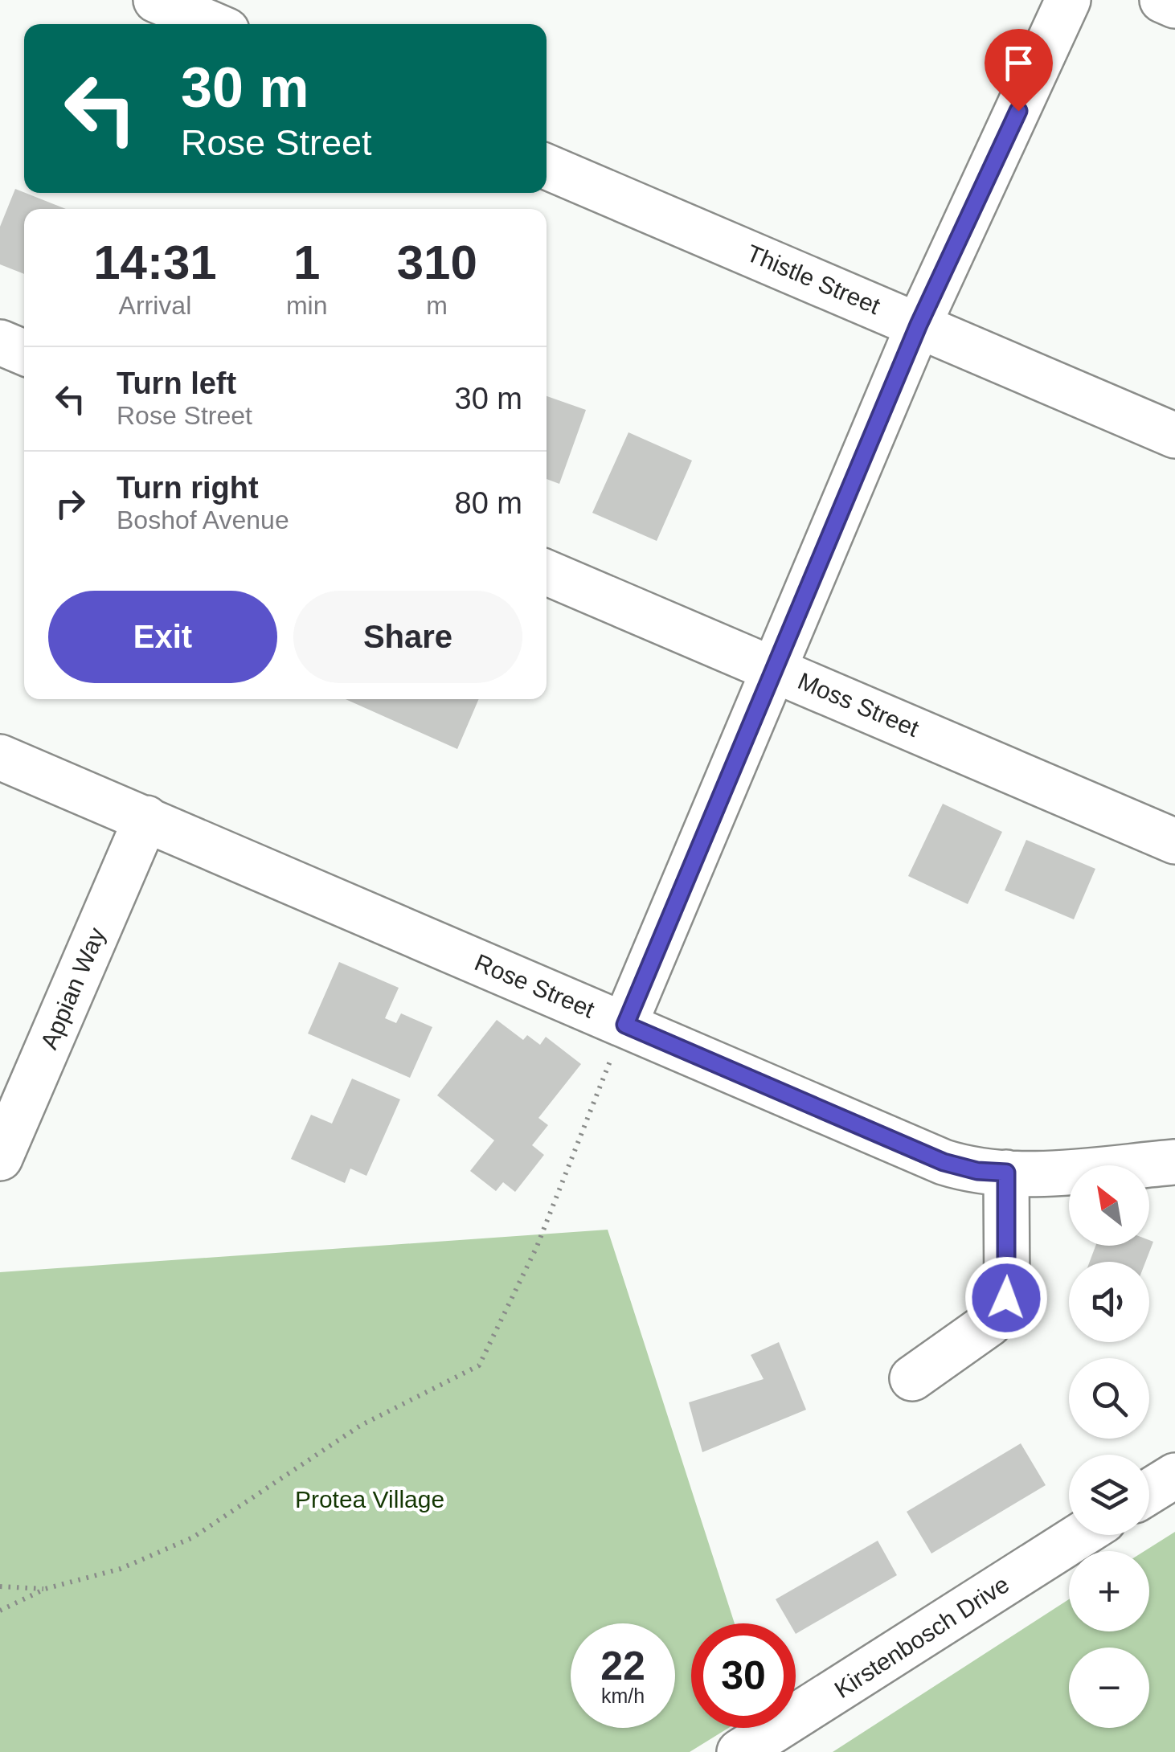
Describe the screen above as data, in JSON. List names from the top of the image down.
{
  "streets": {
    "street": [
      "Thistle Street",
      "Moss Street",
      "Rose Street",
      "Appian Way",
      "Kirstenbosch Drive"
    ]
  },
  "crossings": [
    ["Rose Street", "Appian Way"]
  ],
  "parks": ["Protea Village"],
  "north": "top left",
  "page": {
    "turn": ["30 m", "Rose Street"],
    "eta": [
      "14:31",
      "Arrival",
      "1",
      "min",
      "310",
      "m"
    ],
    "list": [
      {
        "name": "Turn left",
        "note": "Rose Street",
        "value": "30 m"
      },
      {
        "name": "Turn right",
        "note": "Boshof Avenue",
        "value": "80 m"
      }
    ],
    "buttons": ["Exit", "Share"],
    "map_buttons": ["+", "−"],
    "speed": "22 km/h",
    "limit": "30"
  }
}
